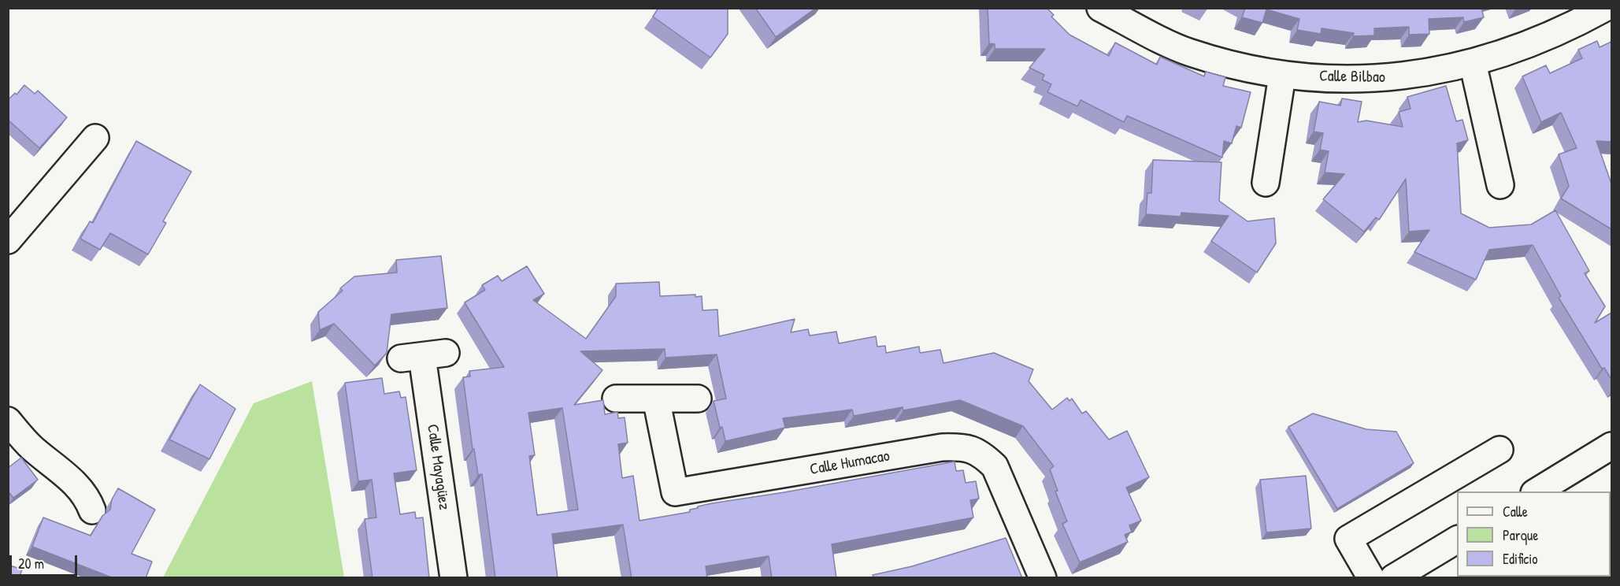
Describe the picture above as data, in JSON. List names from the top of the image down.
{
  "streets": {
    "street": ["Calle Bilbao", "Calle Humacao", "Calle Mayagüez"]
  },
  "legend": ["Calle", "Parque", "Edificio"],
  "scale_bar": "20 m"
}
